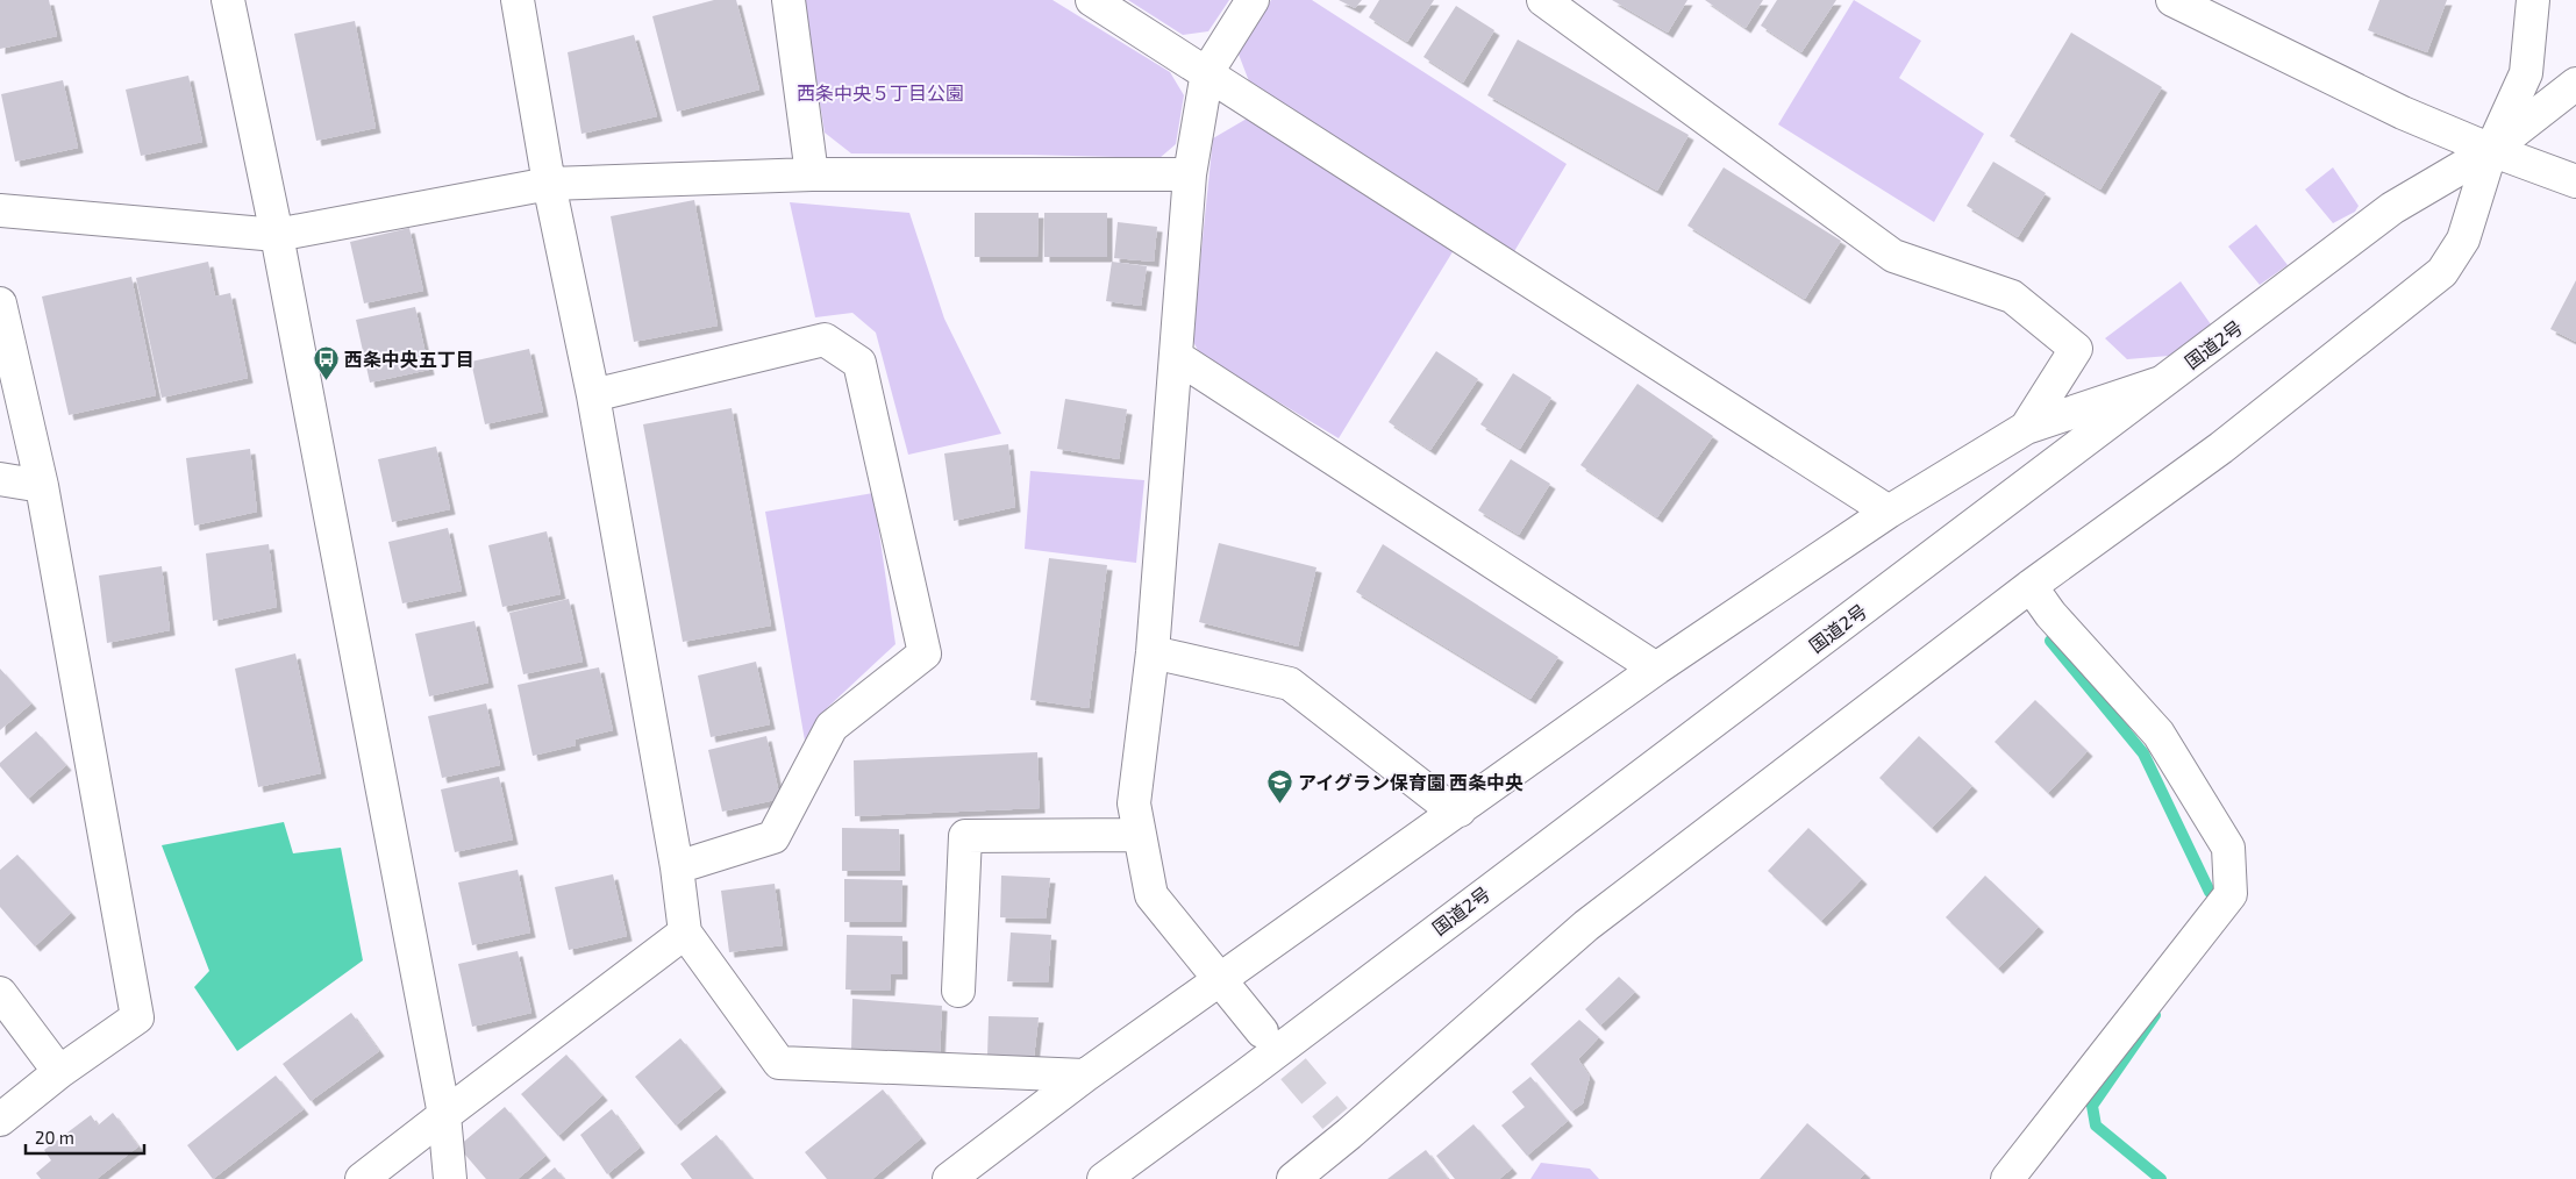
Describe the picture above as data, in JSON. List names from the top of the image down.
{
  "streets": {
    "main road": ["国道2号"]
  },
  "parks": ["西条中央５丁目公園"],
  "places": {
    "bus stop": ["西条中央五丁目"],
    "school or university": ["アイグラン保育園 西条中央"]
  },
  "scale_bar": "20 m"
}
